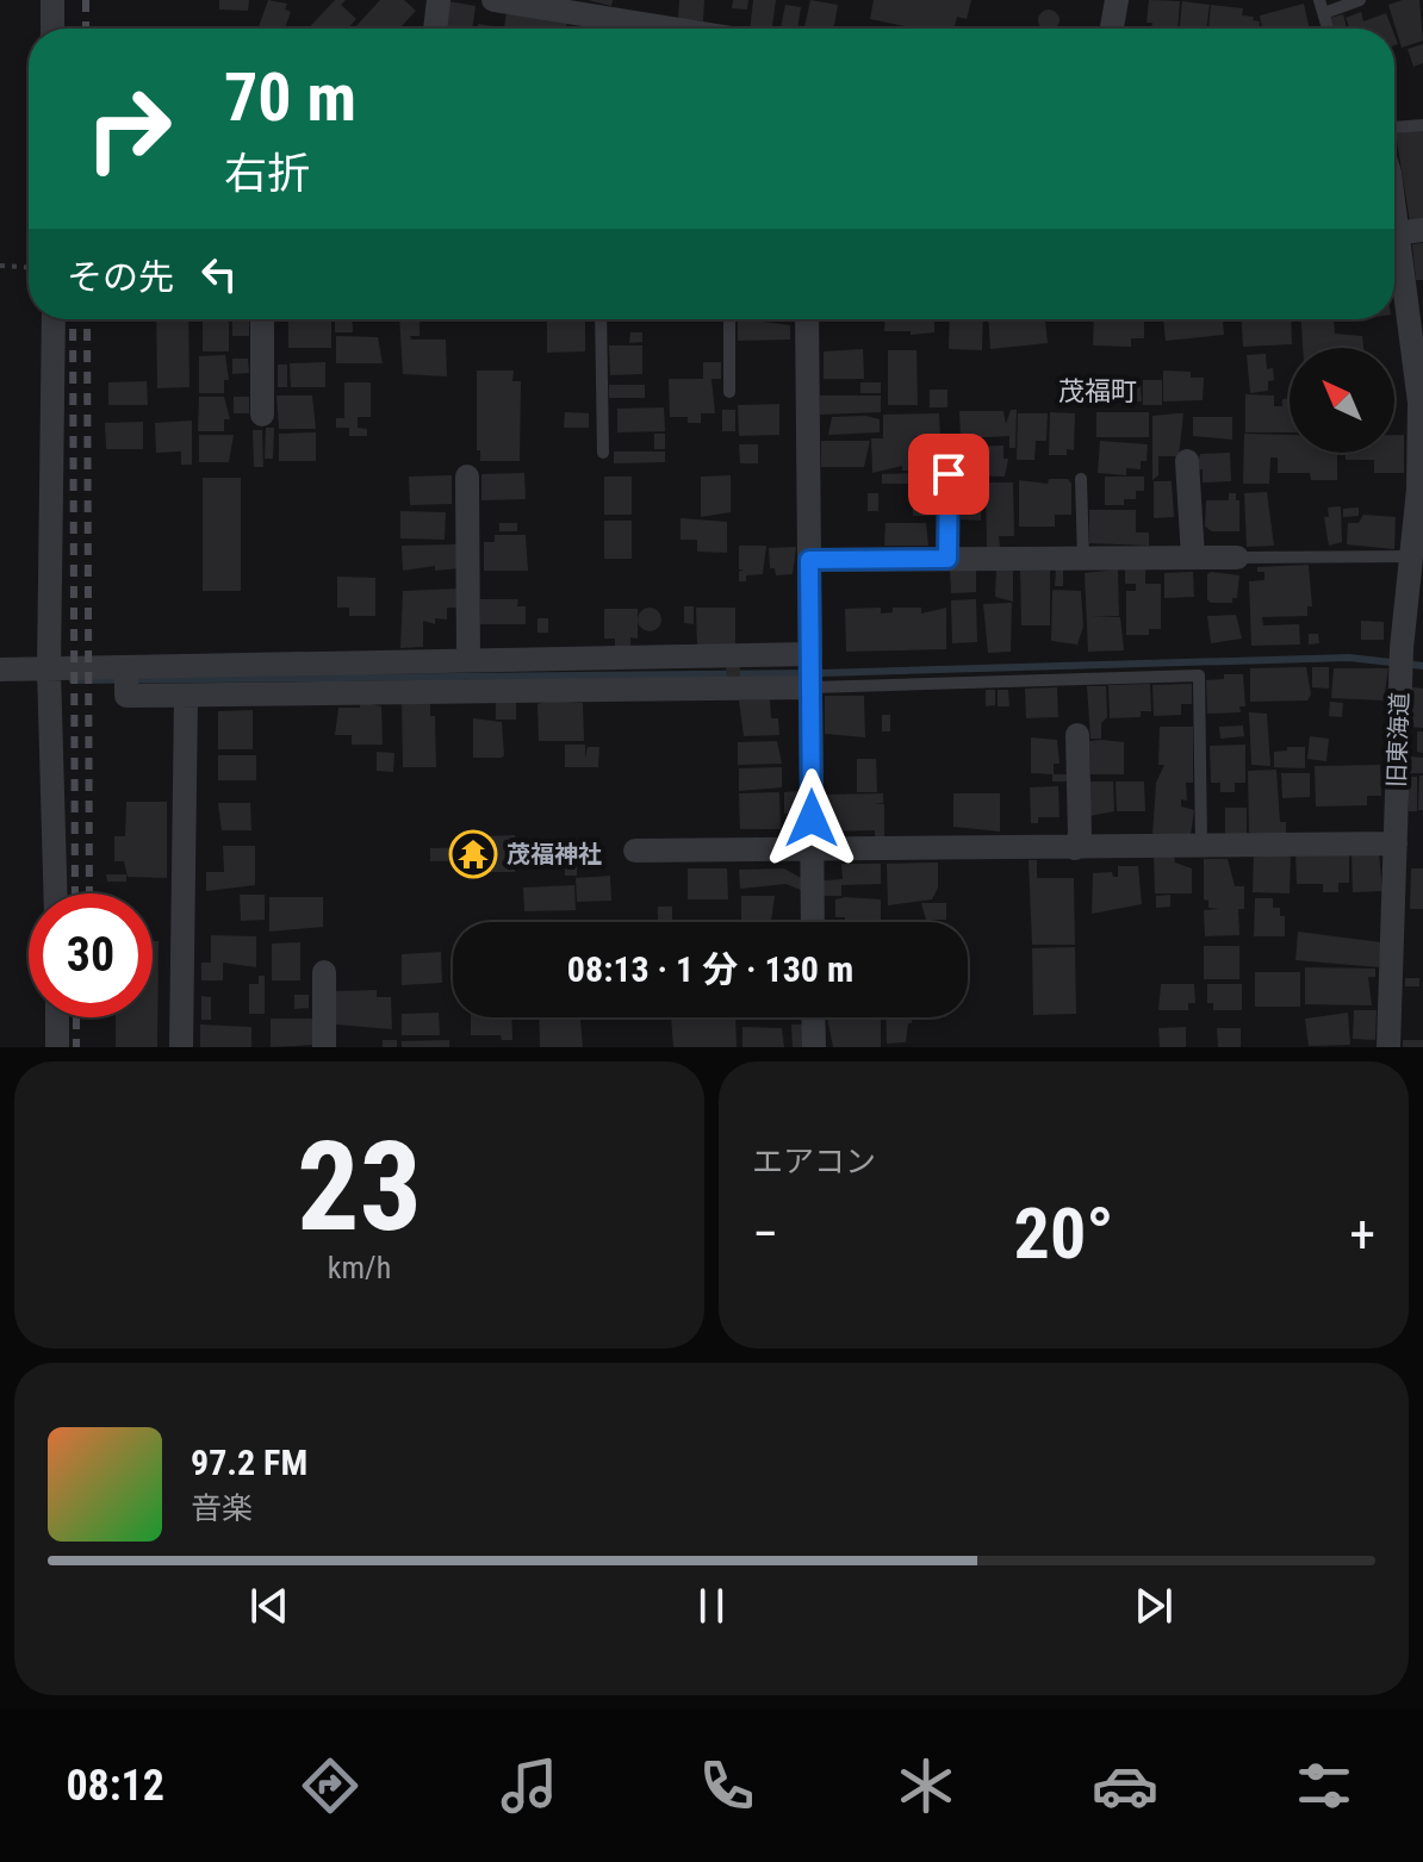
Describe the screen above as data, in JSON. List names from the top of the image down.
{
  "streets": {
    "street": ["旧東海道"]
  },
  "districts": ["茂福町"],
  "places": {
    "temple": ["茂福神社"]
  },
  "north": "top left",
  "page": {
    "turn": ["70 m", "右折"],
    "then": "その先",
    "limit": "30",
    "trip": "08:13 · 1 分 · 130 m",
    "tile": [
      ["23", "km/h"],
      "エアコン"
    ],
    "heat": ["−", "20°", "+"],
    "song": ["97.2 FM", "音楽"],
    "tabs": "08:12"
  }
}
